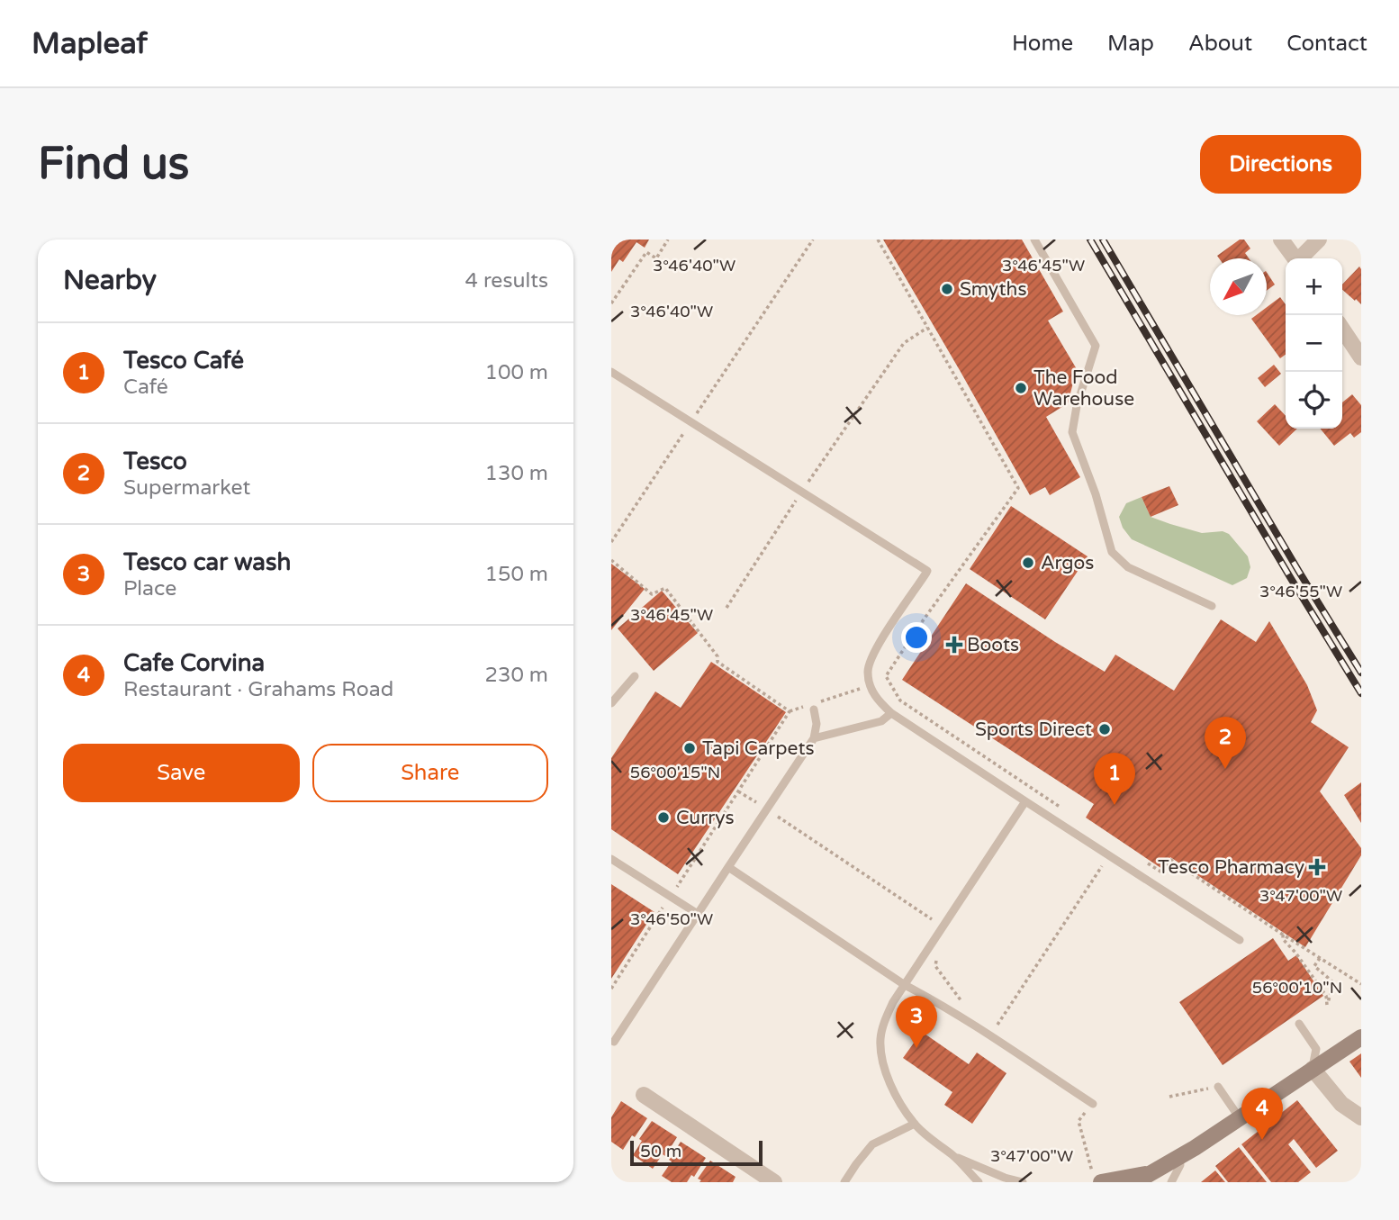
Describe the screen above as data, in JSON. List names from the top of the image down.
{
  "places": {
    "other": [
      "Smyths",
      "The Food Warehouse",
      "Argos",
      "Sports Direct",
      "Tapi Carpets",
      "Currys"
    ],
    "health": ["Boots", "Tesco Pharmacy"]
  },
  "scale_bar": "50 m",
  "north": "bottom left",
  "page": {
    "header": "Mapleaf",
    "nav": [
      "Home",
      "Map",
      "About",
      "Contact"
    ],
    "buttons": [
      "Directions",
      ["Save", "Share"]
    ],
    "title": "Find us",
    "heading": ["Nearby", "4 results"],
    "map_buttons": ["+", "−"],
    "list": [
      {
        "mark": "1",
        "name": "Tesco Café",
        "note": "Café",
        "value": "100 m"
      },
      {
        "mark": "2",
        "name": "Tesco",
        "note": "Supermarket",
        "value": "130 m"
      },
      {
        "mark": "3",
        "name": "Tesco car wash",
        "note": "Place",
        "value": "150 m"
      },
      {
        "mark": "4",
        "name": "Cafe Corvina",
        "note": "Restaurant · Grahams Road",
        "value": "230 m"
      }
    ],
    "pins": [
      "2",
      "1",
      "3",
      "4"
    ],
    "scale": "50 m"
  },
  "coordinates": [
    "3°46'40\"W",
    "3°46'45\"W",
    "3°46'55\"W",
    "56°00'15\"N",
    "3°47'00\"W",
    "3°46'50\"W",
    "56°00'10\"N"
  ]
}
